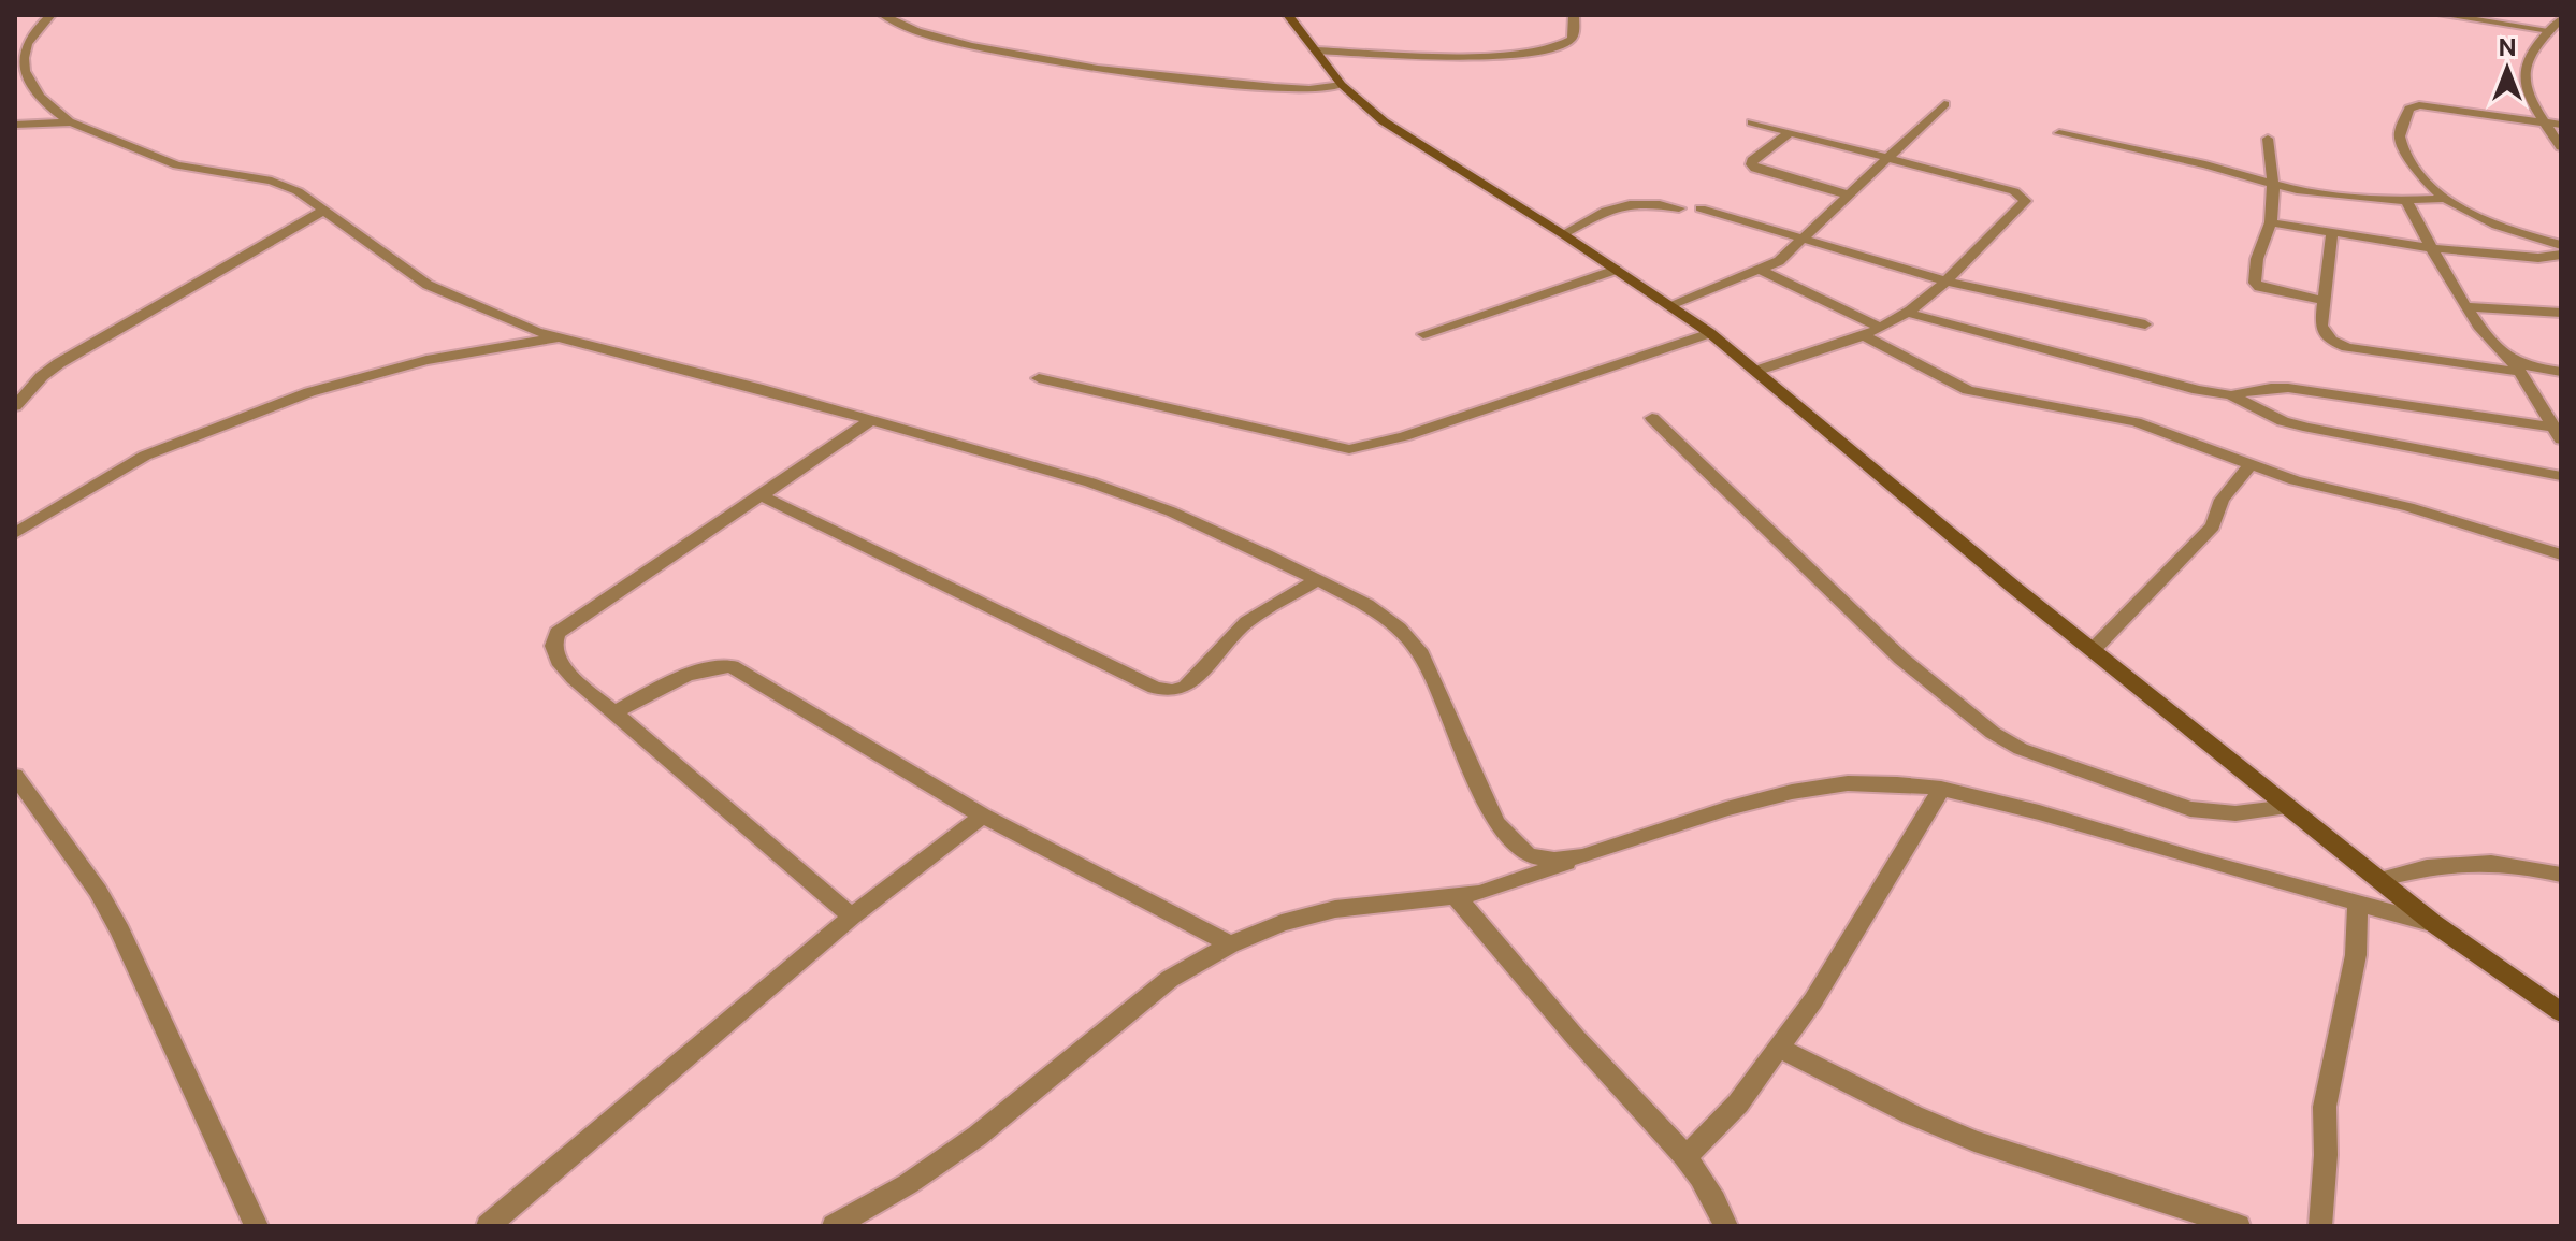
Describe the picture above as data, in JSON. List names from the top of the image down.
{
  "north": "top"
}
